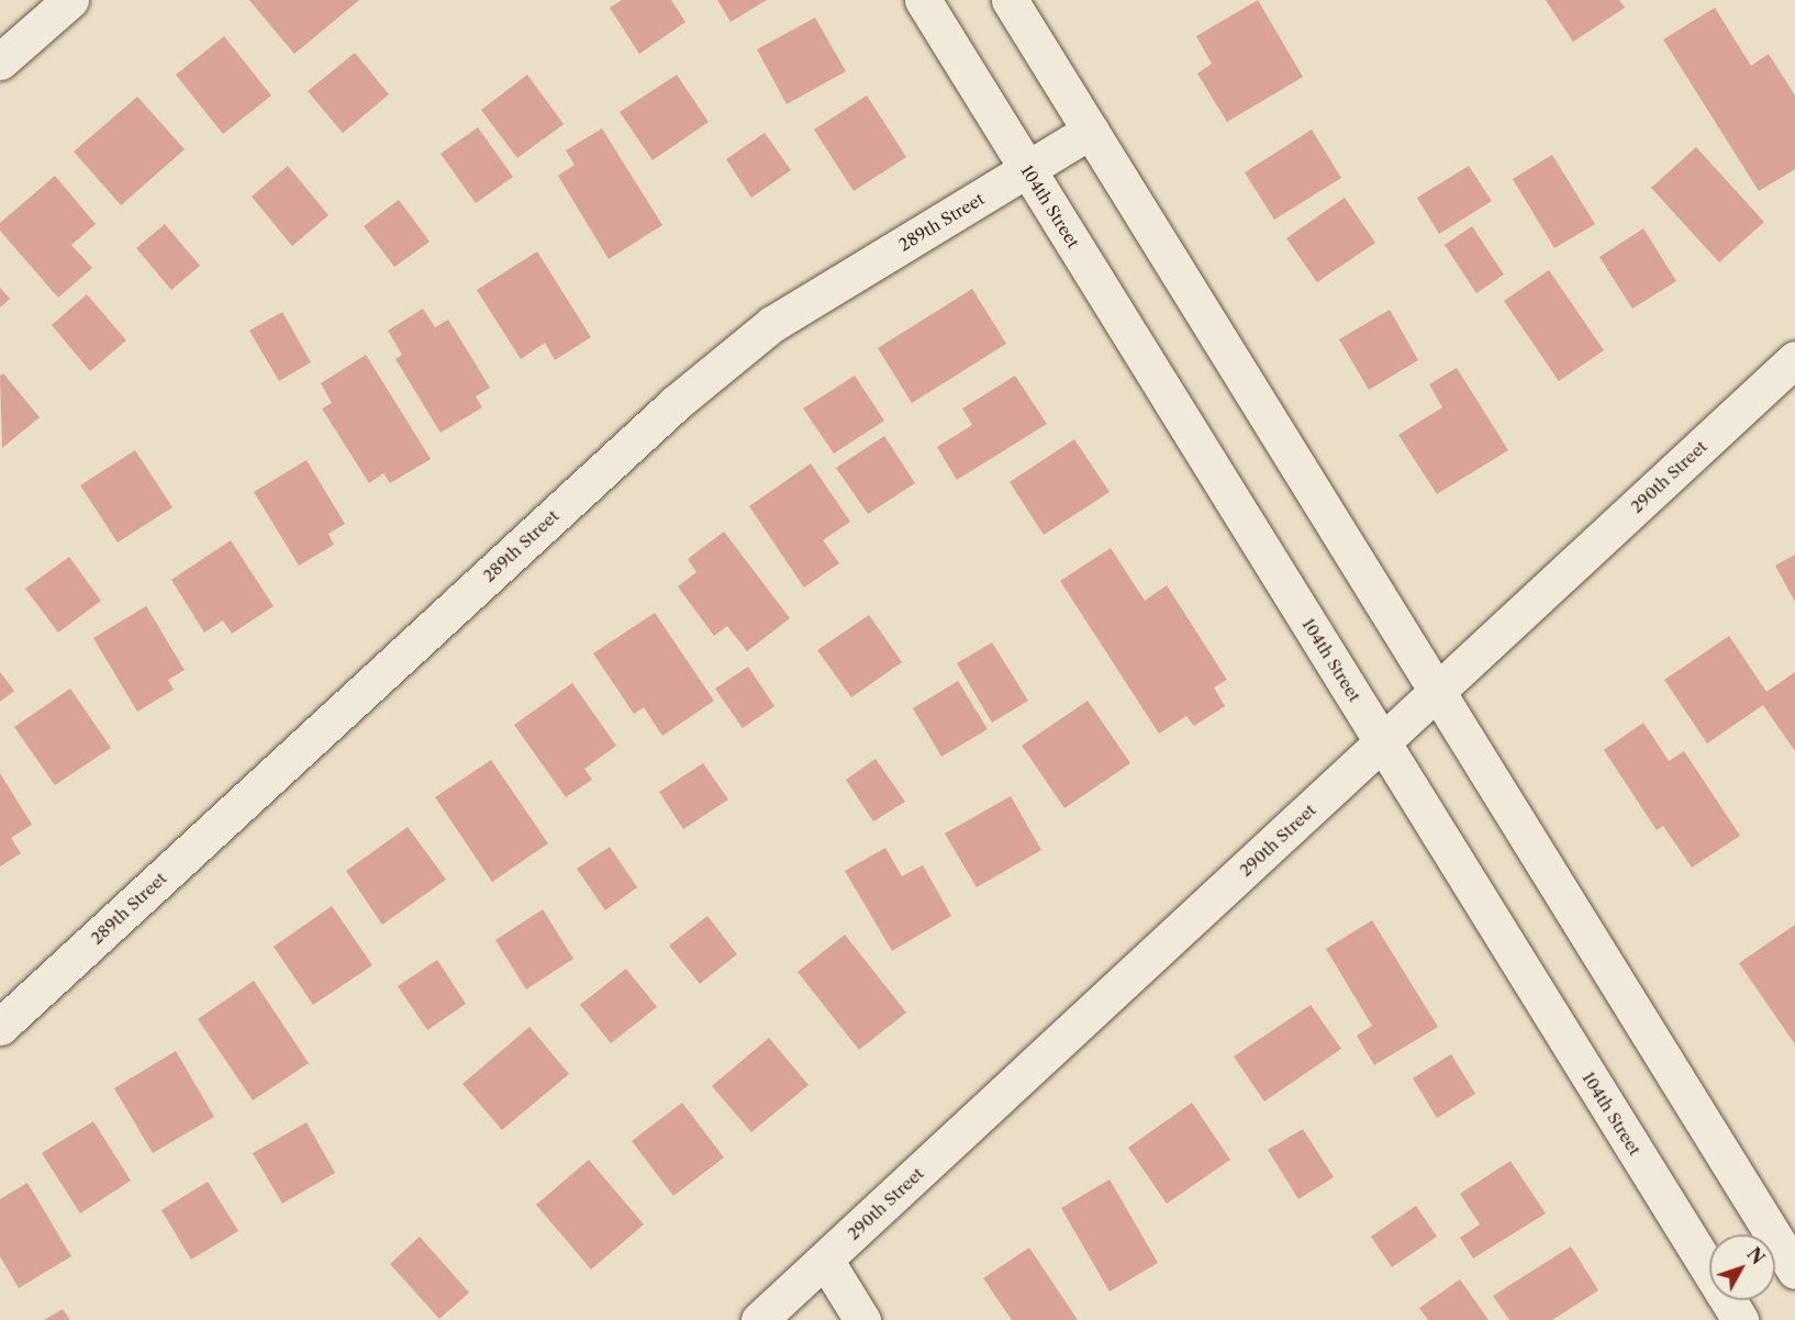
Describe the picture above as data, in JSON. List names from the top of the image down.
{
  "streets": {
    "street": ["104th Street", "289th Street", "290th Street"]
  },
  "crossings": [
    ["104th Street", "289th Street"],
    ["104th Street", "290th Street"]
  ],
  "north": "top right"
}
